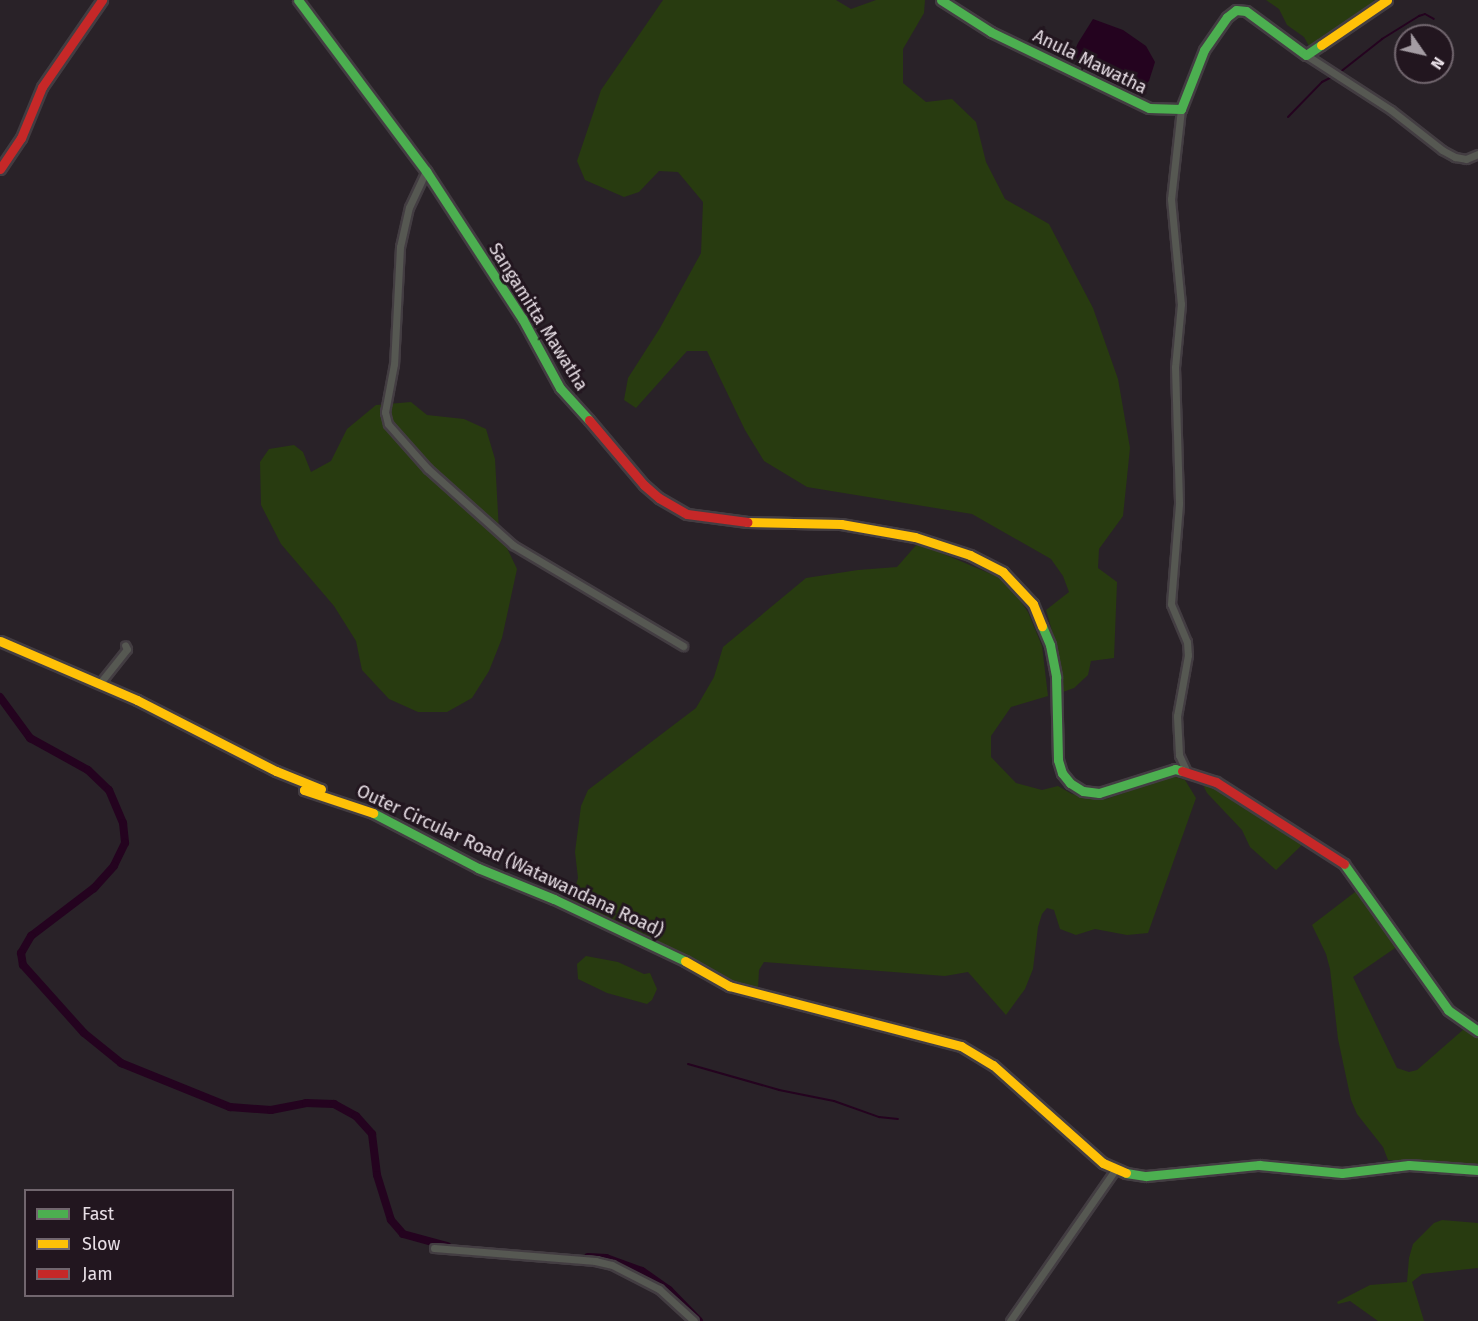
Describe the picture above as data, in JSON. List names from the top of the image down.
{
  "streets": {
    "main road": ["Anula Mawatha", "Sangamitta Mawatha", "Outer Circular Road (Watawandana Road)"]
  },
  "legend": ["Fast", "Slow", "Jam"],
  "north": "bottom right"
}
